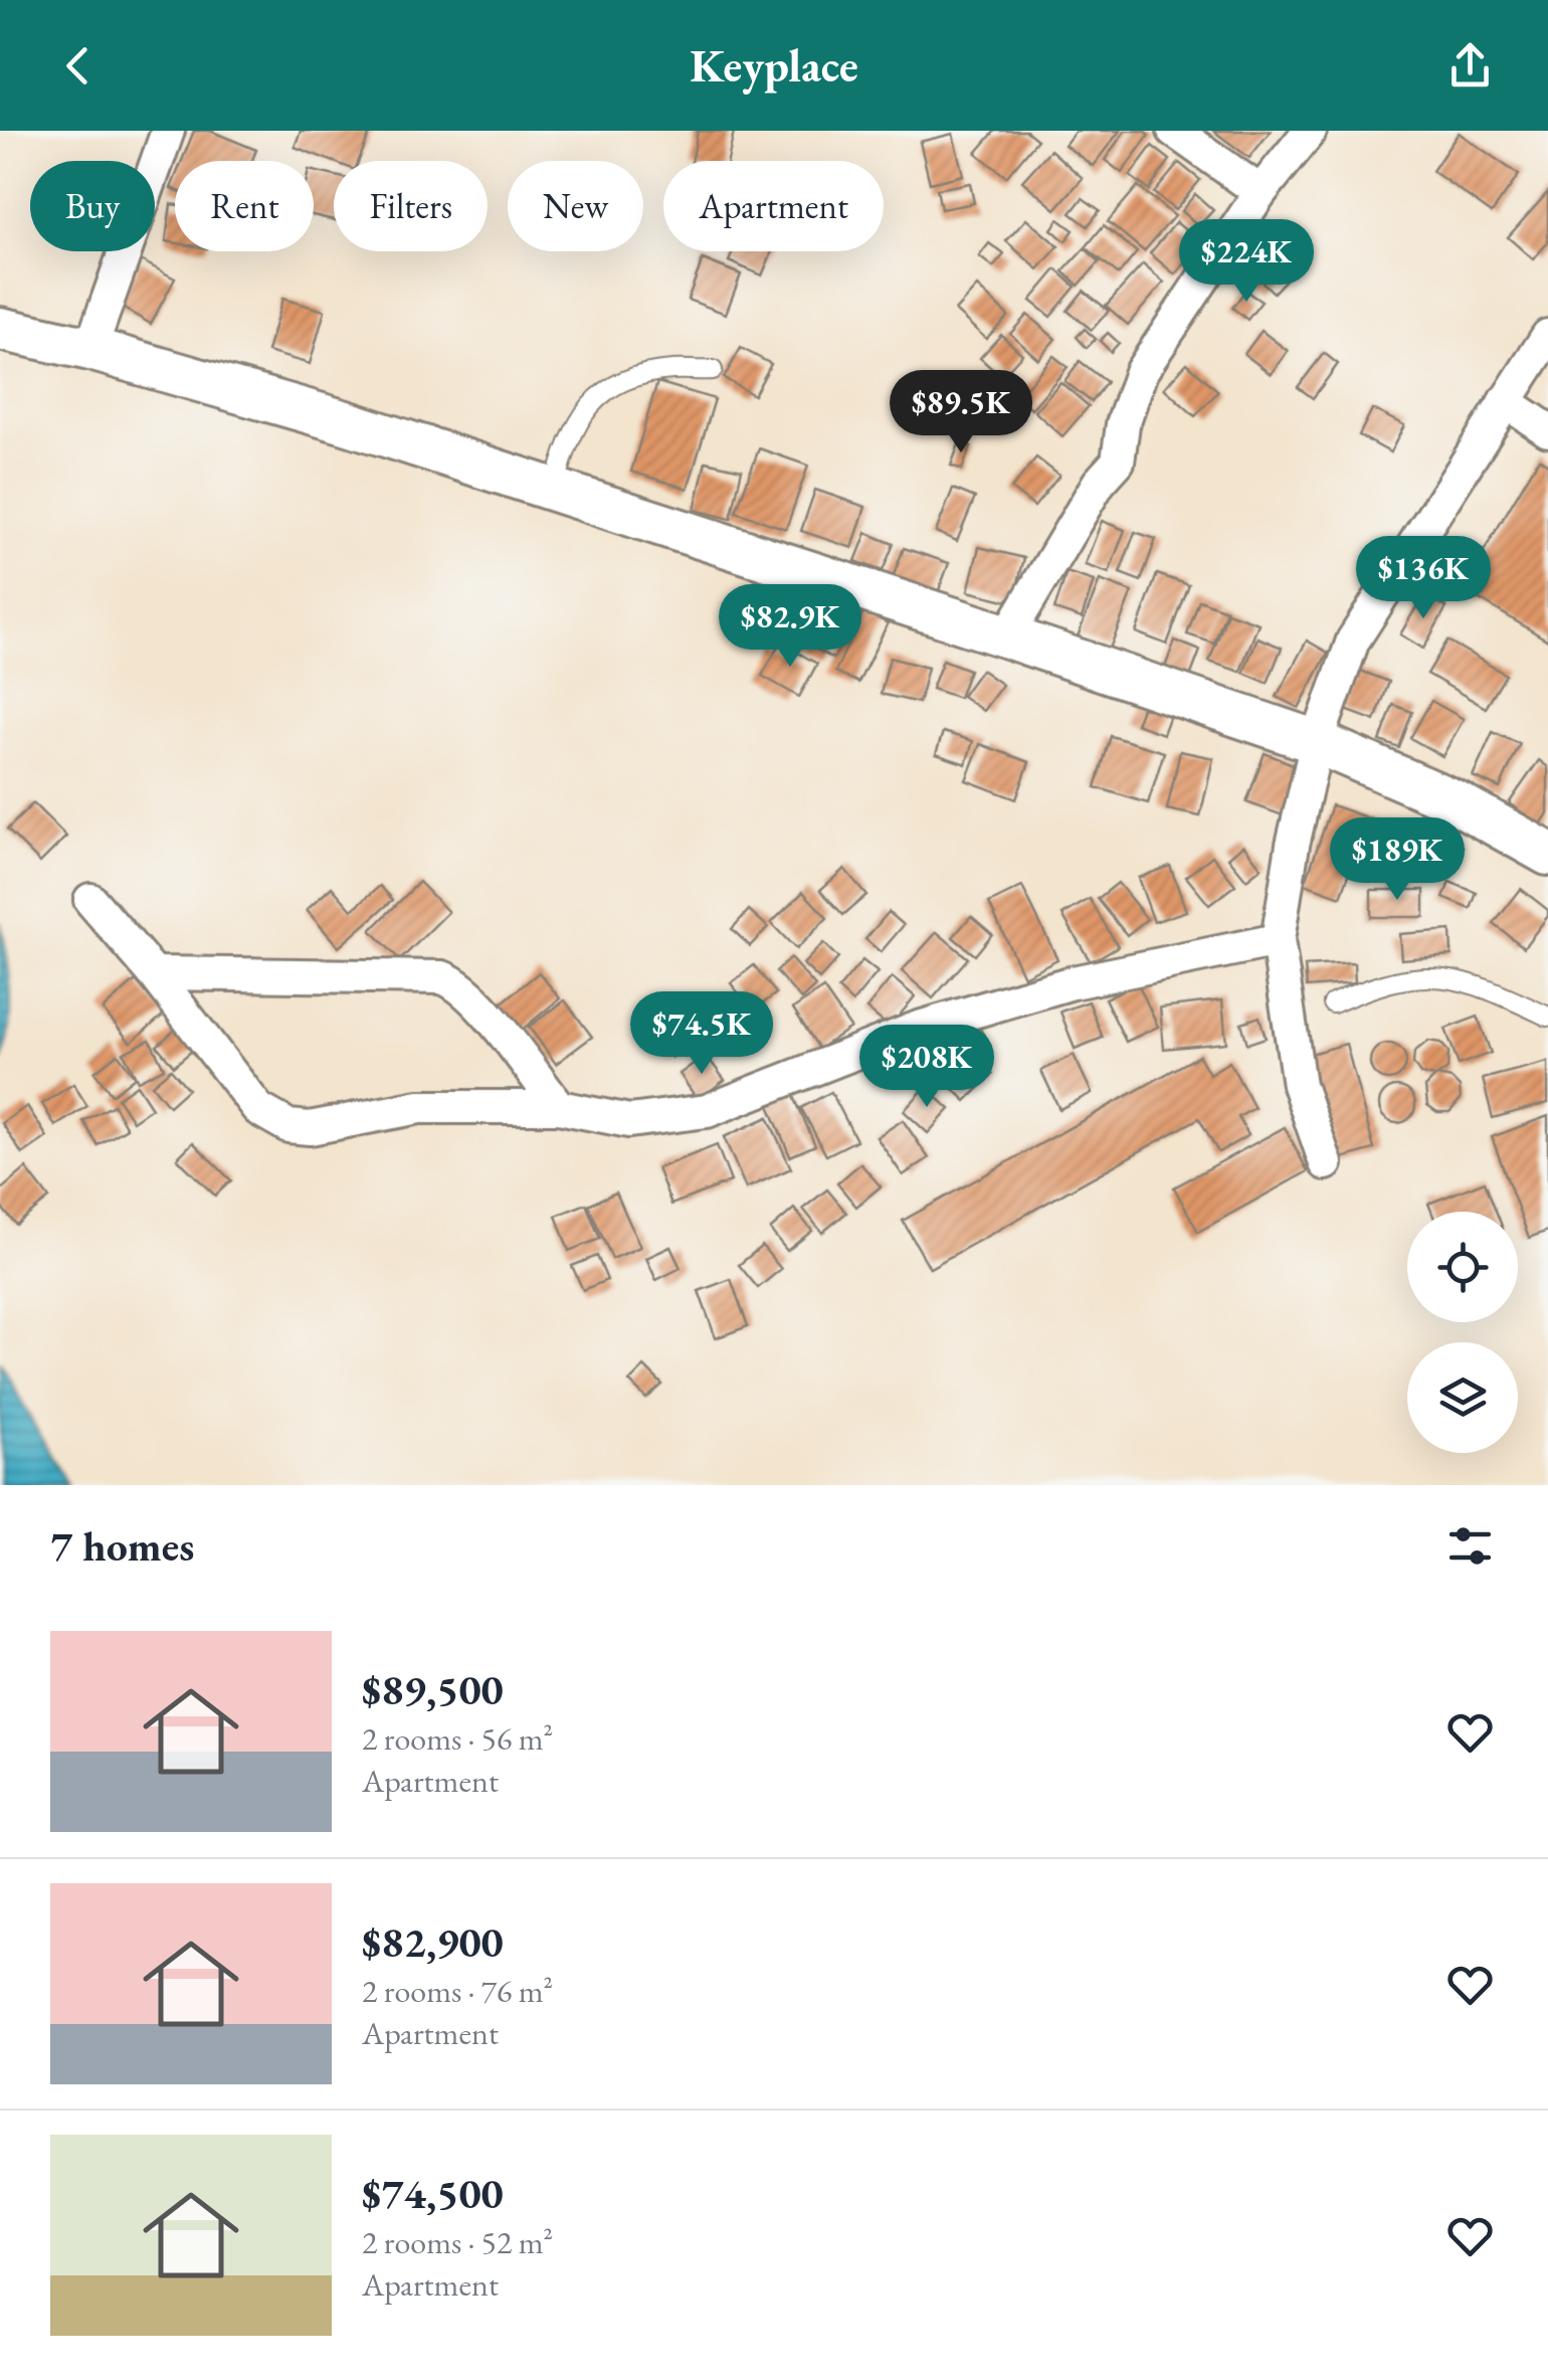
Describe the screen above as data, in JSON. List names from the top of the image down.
{
  "page": {
    "header": "Keyplace",
    "chip": [
      "Buy",
      "Rent",
      "Filters",
      "New",
      "Apartment"
    ],
    "price": [
      "$224K",
      "$89.5K",
      "$136K",
      "$82.9K",
      "$189K",
      "$74.5K",
      "$208K"
    ],
    "heading": "7 homes",
    "list": [
      {
        "name": "$89,500",
        "note": "2 rooms · 56 m² · Apartment"
      },
      {
        "name": "$82,900",
        "note": "2 rooms · 76 m² · Apartment"
      },
      {
        "name": "$74,500",
        "note": "2 rooms · 52 m² · Apartment"
      }
    ]
  }
}
